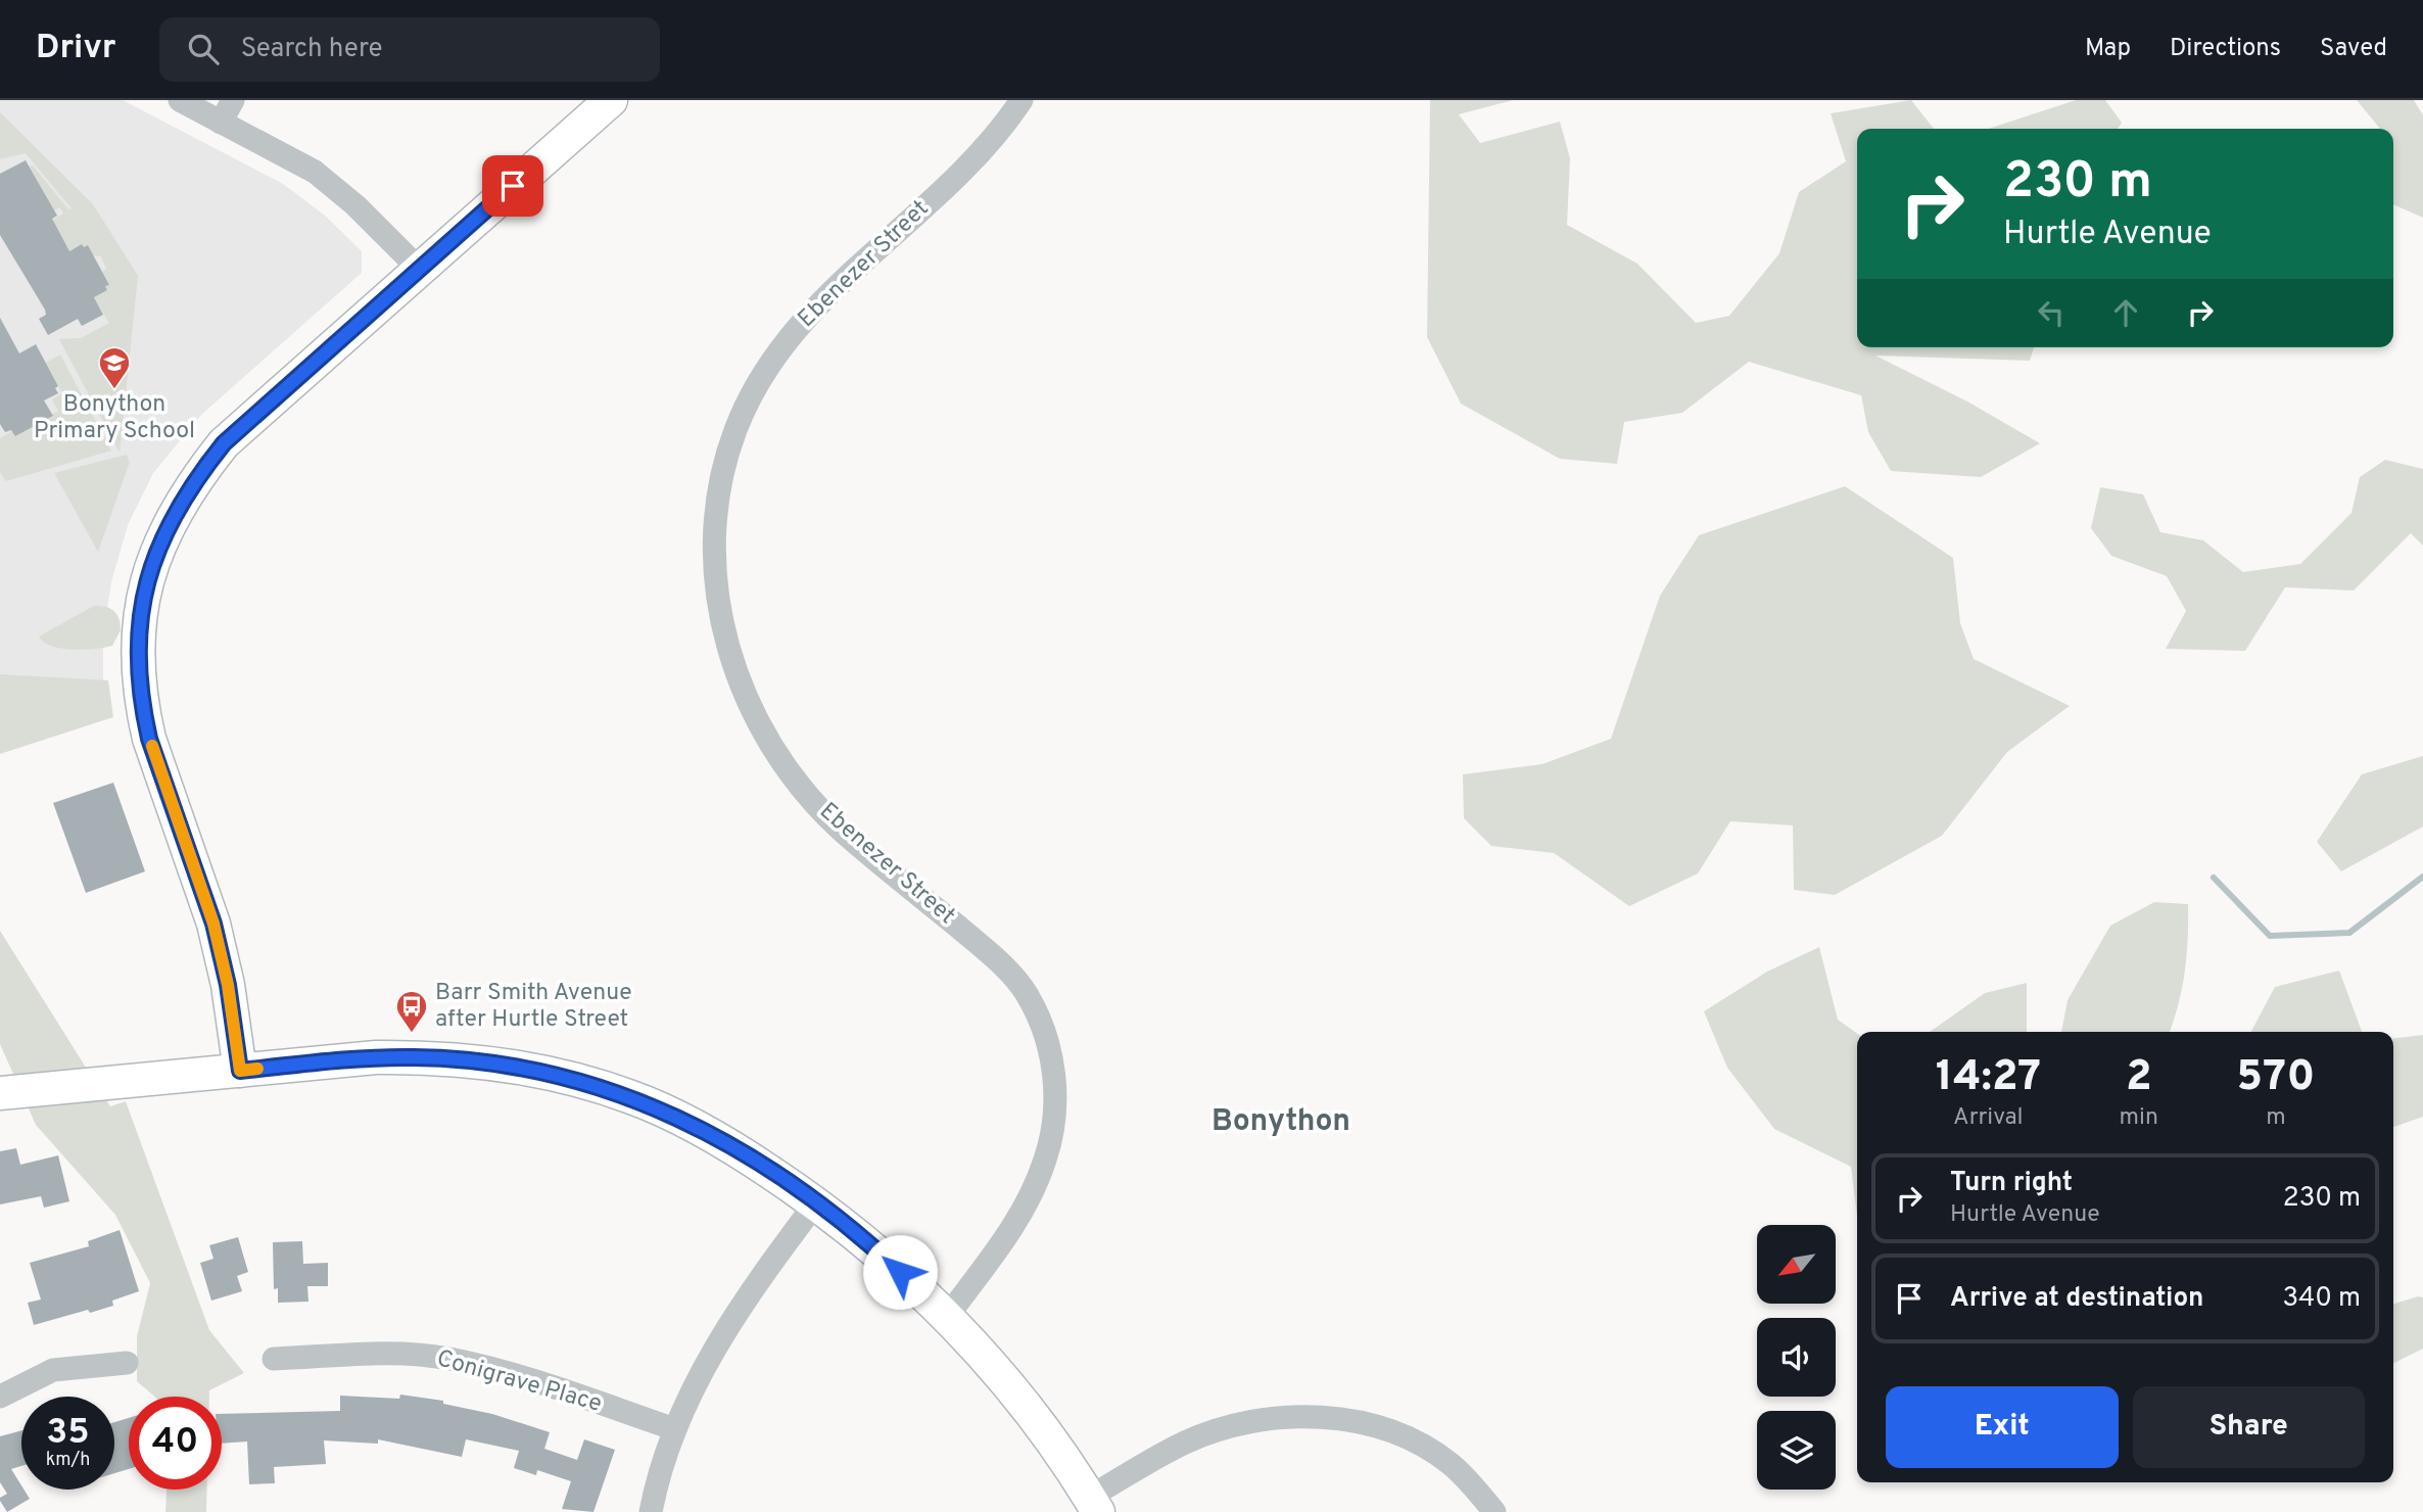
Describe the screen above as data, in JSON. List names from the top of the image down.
{
  "streets": {
    "street": ["Ebenezer Street", "Conigrave Place"]
  },
  "districts": ["Bonython"],
  "places": {
    "school or university": ["Bonython Primary School"],
    "bus stop": ["Barr Smith Avenue after Hurtle Street"]
  },
  "north": "bottom left",
  "page": {
    "header": "Drivr",
    "search": "Search here",
    "nav": ["Map", "Directions", "Saved"],
    "turn": ["230 m", "Hurtle Avenue"],
    "eta": [
      "14:27",
      "Arrival",
      "2",
      "min",
      "570",
      "m"
    ],
    "list": [
      {
        "name": "Turn right",
        "note": "Hurtle Avenue",
        "value": "230 m"
      },
      {
        "name": "Arrive at destination",
        "value": "340 m"
      }
    ],
    "buttons": ["Exit", "Share"],
    "speed": "35 km/h",
    "limit": "40"
  }
}
